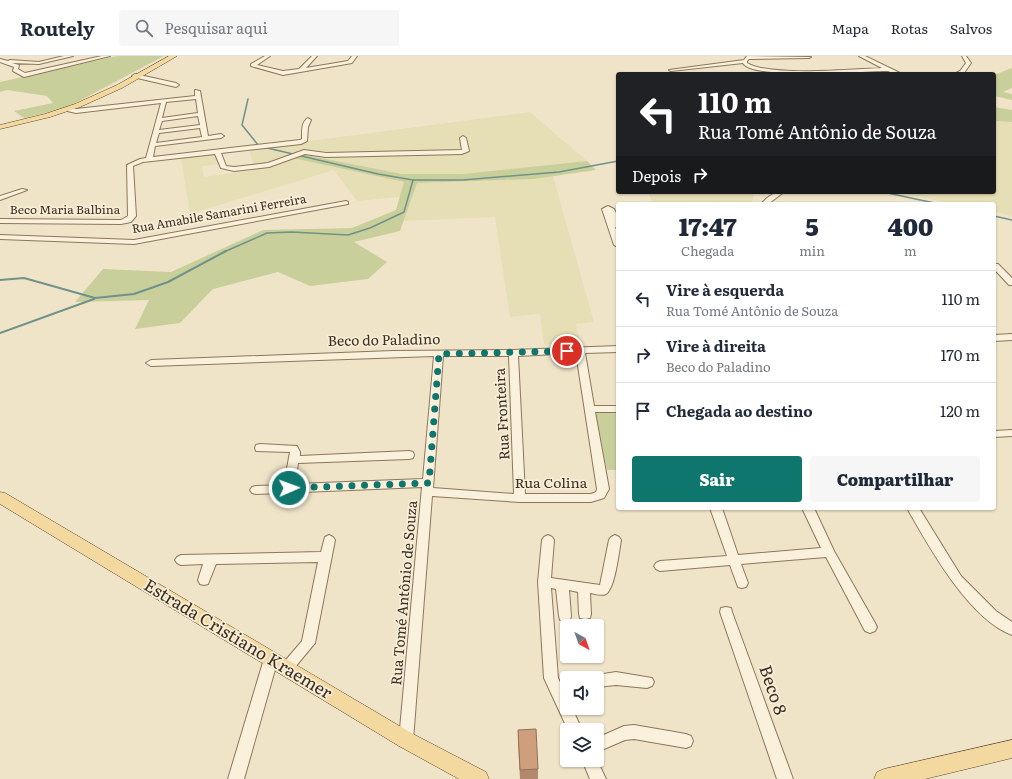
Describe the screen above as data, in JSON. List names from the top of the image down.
{
  "streets": {
    "main road": ["Estrada Cristiano Kraemer"],
    "street": [
      "Beco Maria Balbina",
      "Rua Amabile Samarini Ferreira",
      "Beco do Paladino",
      "Rua Fronteira",
      "Rua Colina",
      "Rua Tomé Antônio de Souza",
      "Beco 8"
    ]
  },
  "crossings": [
    ["Beco do Paladino", "Rua Fronteira"],
    ["Beco do Paladino", "Rua Colina"],
    ["Beco do Paladino", "Rua Tomé Antônio de Souza"],
    ["Rua Fronteira", "Rua Colina"],
    ["Rua Colina", "Rua Tomé Antônio de Souza"],
    ["Rua Tomé Antônio de Souza", "Estrada Cristiano Kraemer"]
  ],
  "north": "bottom right",
  "page": {
    "header": "Routely",
    "search": "Pesquisar aqui",
    "nav": ["Mapa", "Rotas", "Salvos"],
    "turn": ["110 m", "Rua Tomé Antônio de Souza"],
    "then": "Depois",
    "eta": [
      "17:47",
      "Chegada",
      "5",
      "min",
      "400",
      "m"
    ],
    "list": [
      {
        "name": "Vire à esquerda",
        "note": "Rua Tomé Antônio de Souza",
        "value": "110 m"
      },
      {
        "name": "Vire à direita",
        "note": "Beco do Paladino",
        "value": "170 m"
      },
      {
        "name": "Chegada ao destino",
        "value": "120 m"
      }
    ],
    "buttons": ["Sair", "Compartilhar"]
  }
}
